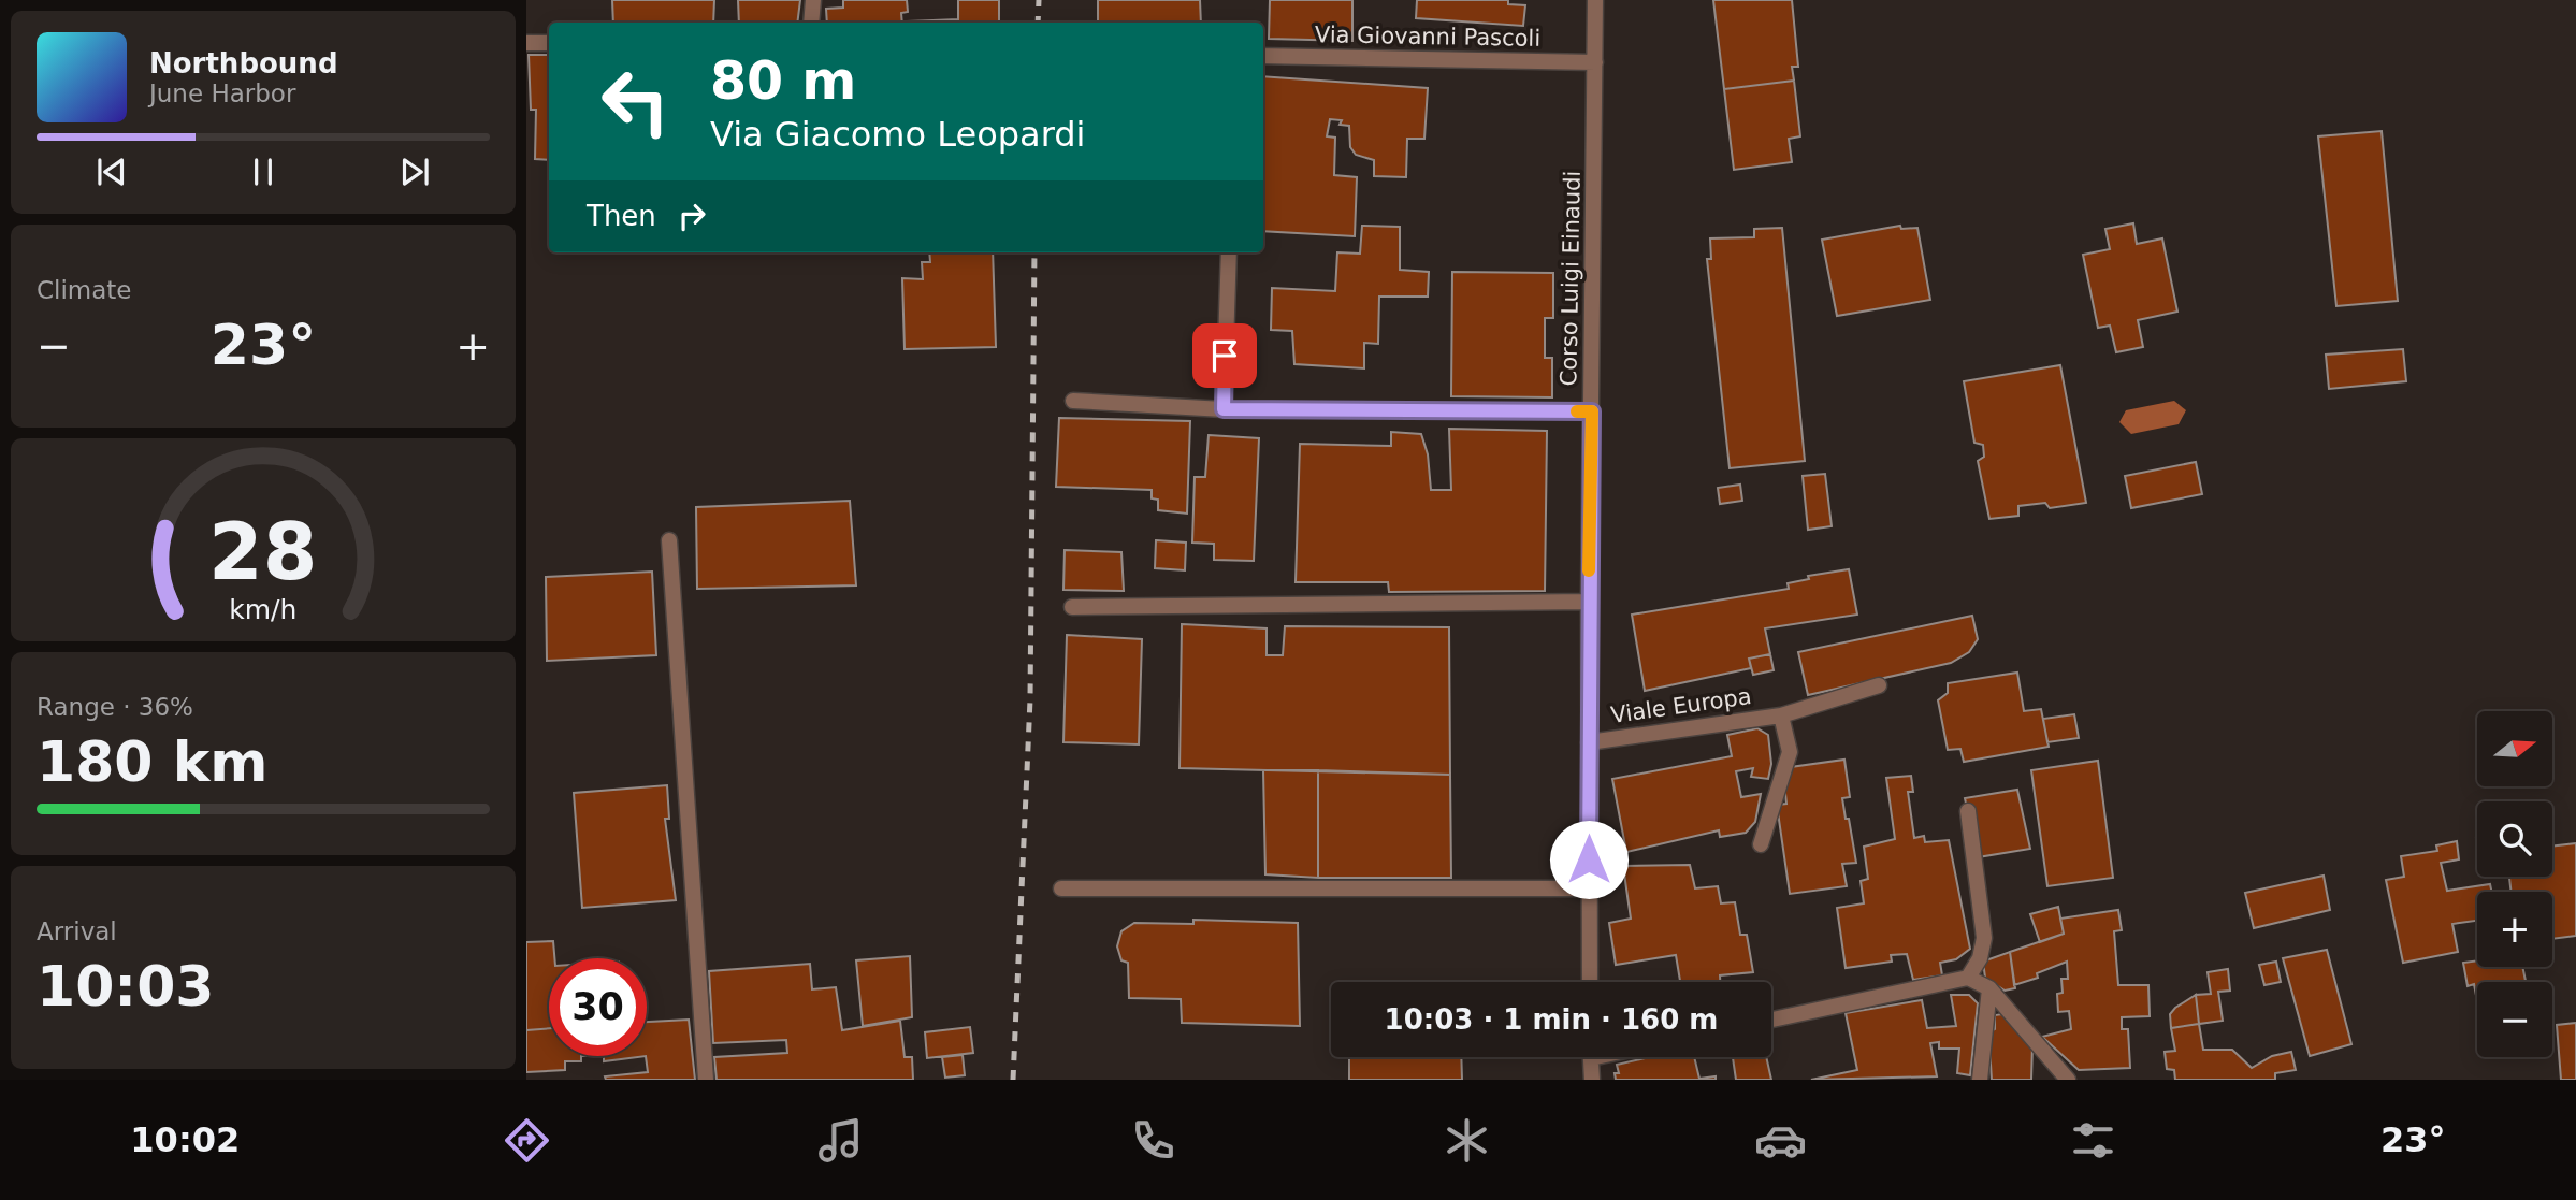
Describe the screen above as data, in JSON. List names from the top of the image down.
{
  "streets": {
    "street": ["Via Giovanni Pascoli", "Corso Luigi Einaudi", "Viale Europa"]
  },
  "crossings": [
    ["Via Giovanni Pascoli", "Corso Luigi Einaudi"],
    ["Corso Luigi Einaudi", "Viale Europa"]
  ],
  "north": "right",
  "page": {
    "turn": ["80 m", "Via Giacomo Leopardi"],
    "song": ["Northbound", "June Harbor"],
    "then": "Then",
    "tile": [
      "Climate",
      ["Range · 36%", "180 km"],
      ["Arrival", "10:03"]
    ],
    "heat": ["−", "23°", "+"],
    "map_buttons": ["+", "−"],
    "limit": "30",
    "trip": "10:03 · 1 min · 160 m",
    "tabs": ["10:02", "23°"],
    "gauge": ["28", "km/h"]
  }
}
